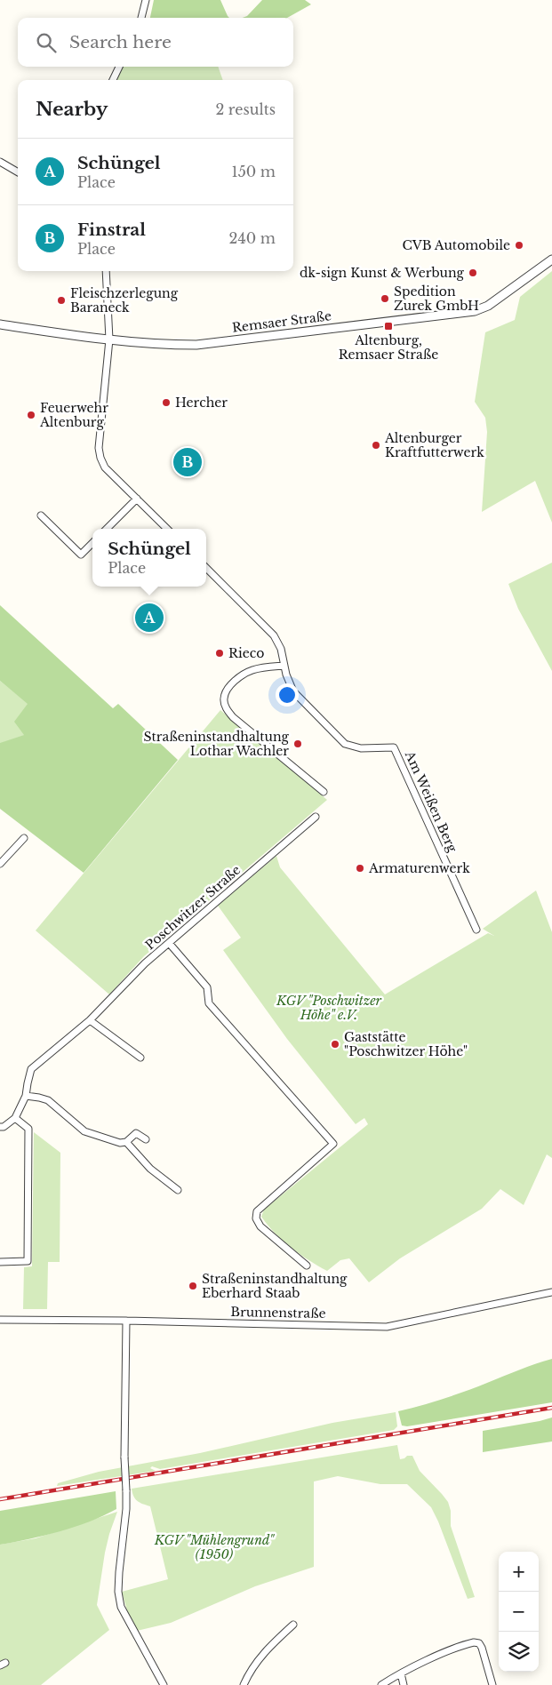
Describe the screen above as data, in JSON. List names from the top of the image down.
{
  "streets": {
    "street": [
      "Remsaer Straße",
      "Am Weißen Berg",
      "Poschwitzer Straße",
      "Brunnenstraße"
    ]
  },
  "parks": ["KGV \"Poschwitzer Höhe\" e.V.", "KGV \"Mühlengrund\" (1950)"],
  "places": {
    "other": [
      "CVB Automobile",
      "dk-sign Kunst & Werbung",
      "Spedition Zurek GmbH",
      "Fleischzerlegung Baraneck",
      "Hercher",
      "Feuerwehr Altenburg",
      "Altenburger Kraftfutterwerk",
      "Rieco",
      "Straßeninstandhaltung Lothar Wachler",
      "Armaturenwerk",
      "Gaststätte \"Poschwitzer Höhe\"",
      "Straßeninstandhaltung Eberhard Staab"
    ],
    "transit": ["Altenburg, Remsaer Straße"]
  },
  "page": {
    "search": "Search here",
    "heading": ["Nearby", "2 results"],
    "list": [
      {
        "mark": "A",
        "name": "Schüngel",
        "note": "Place",
        "value": "150 m"
      },
      {
        "mark": "B",
        "name": "Finstral",
        "note": "Place",
        "value": "240 m"
      }
    ],
    "pins": ["B", "A"],
    "popup": ["Schüngel", "Place"],
    "map_buttons": ["+", "−"]
  }
}
